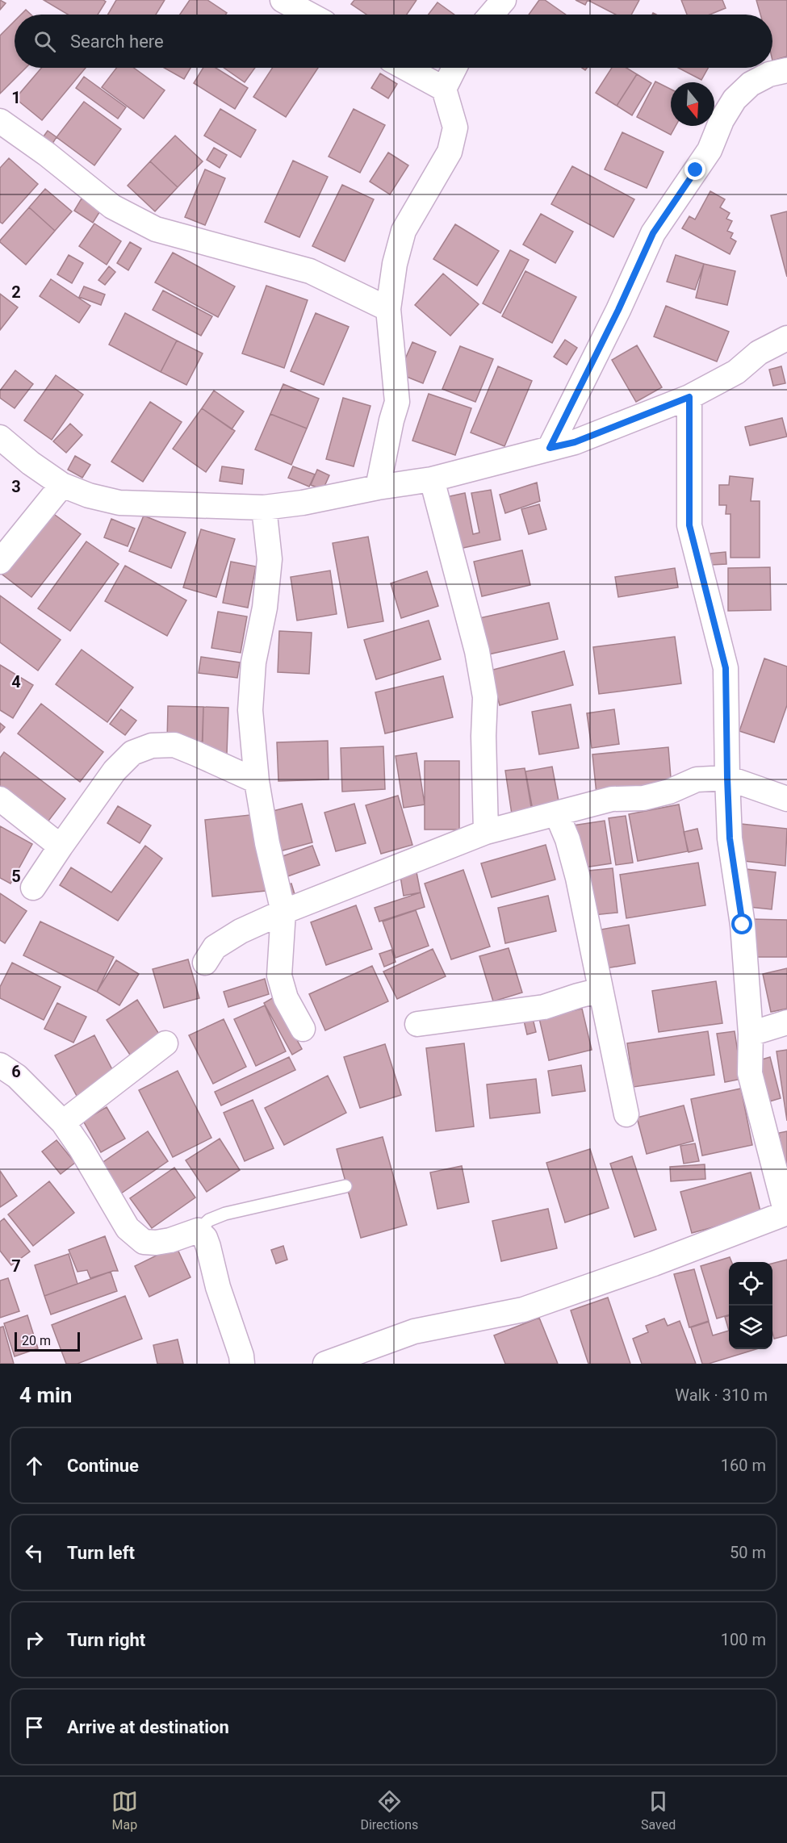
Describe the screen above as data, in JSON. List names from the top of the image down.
{
  "scale_bar": "20 m",
  "north": "bottom",
  "page": {
    "search": "Search here",
    "scale": "20 m",
    "heading": ["4 min", "Walk · 310 m"],
    "list": [
      ["Continue", "160 m"],
      ["Turn left", "50 m"],
      ["Turn right", "100 m"],
      "Arrive at destination"
    ],
    "nav": ["Map", "Directions", "Saved"]
  },
  "grid": {
    "rows": [
      "1",
      "2",
      "3",
      "4",
      "5",
      "6",
      "7"
    ]
  }
}
